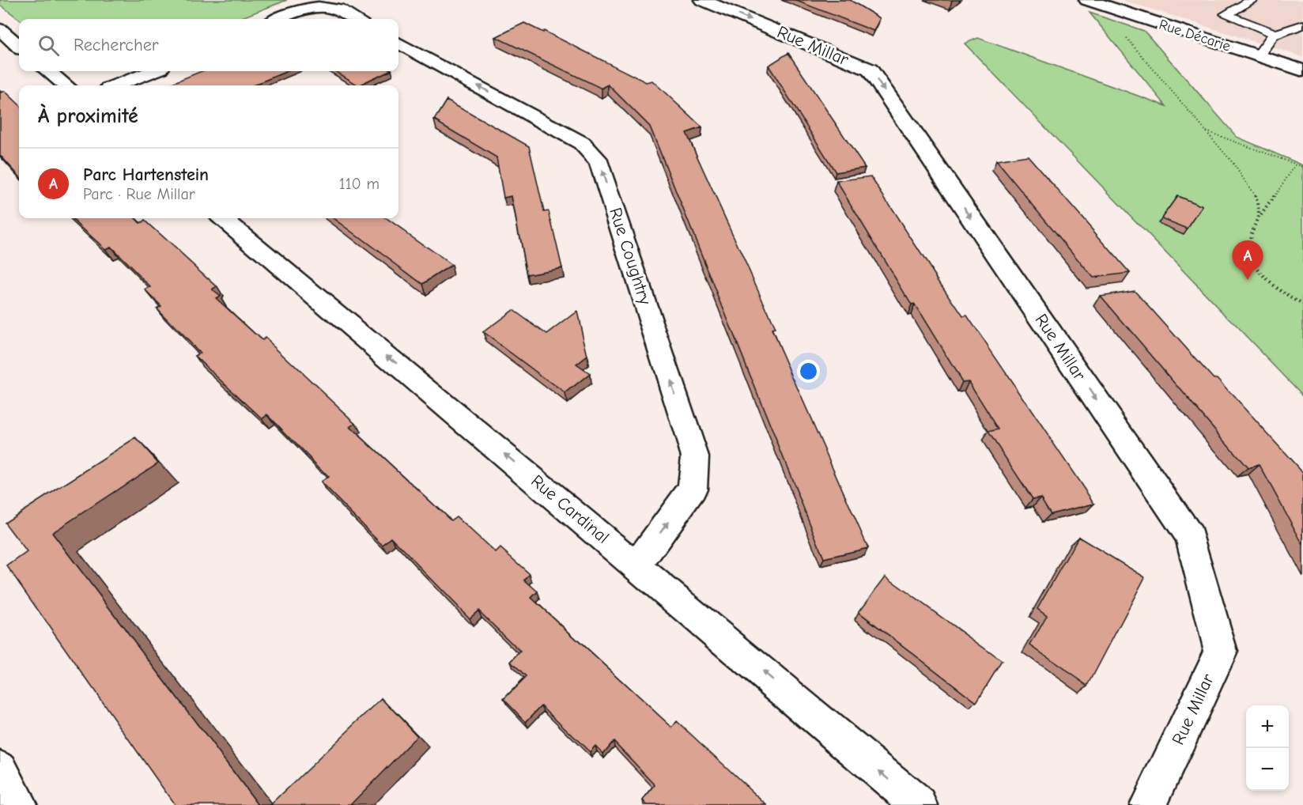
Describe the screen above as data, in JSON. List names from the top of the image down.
{
  "streets": {
    "street": [
      "Rue Décarie",
      "Rue Millar",
      "Rue Coughtry",
      "Rue Cardinal"
    ]
  },
  "crossings": [
    ["Rue Coughtry", "Rue Cardinal"]
  ],
  "one_way": ["Rue Millar", "Rue Coughtry", "Rue Cardinal"],
  "page": {
    "search": "Rechercher",
    "heading": "À proximité",
    "list": [
      {
        "mark": "A",
        "name": "Parc Hartenstein",
        "note": "Parc · Rue Millar",
        "value": "110 m"
      }
    ],
    "pins": "A",
    "map_buttons": ["+", "−"]
  }
}
